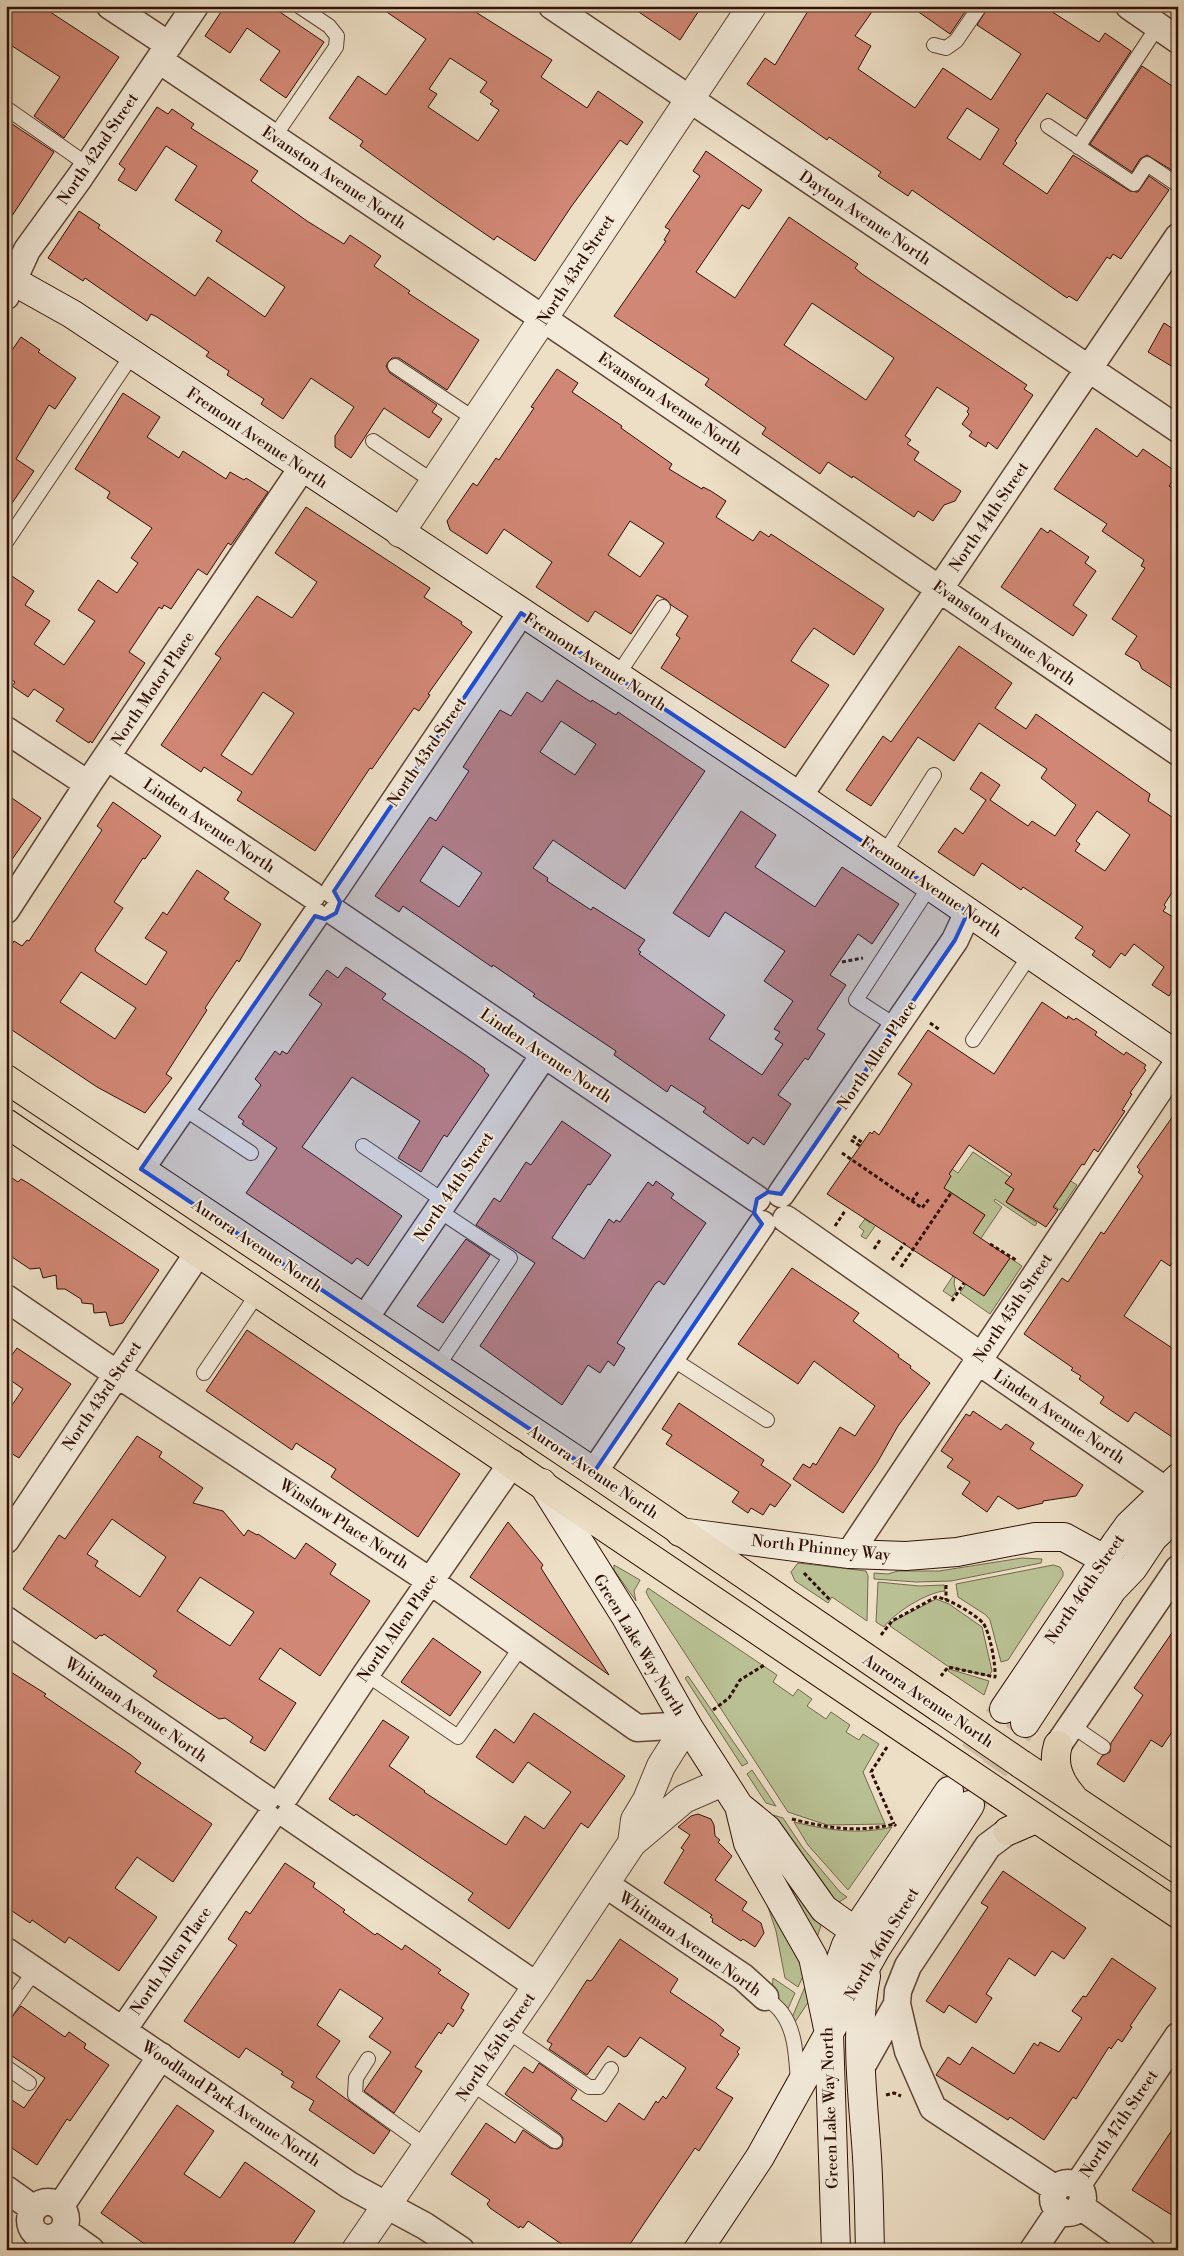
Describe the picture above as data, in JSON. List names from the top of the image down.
{
  "streets": {
    "highway": ["Aurora Avenue North"],
    "main road": [
      "North 43rd Street",
      "Fremont Avenue North",
      "North 45th Street",
      "North Phinney Way",
      "North 46th Street",
      "Green Lake Way North"
    ],
    "street": [
      "North 42nd Street",
      "Evanston Avenue North",
      "Dayton Avenue North",
      "North 44th Street",
      "North Motor Place",
      "Linden Avenue North",
      "North Allen Place",
      "Winslow Place North",
      "Whitman Avenue North",
      "Woodland Park Avenue North",
      "North 47th Street"
    ]
  },
  "crossings": [
    ["North 42nd Street", "Evanston Avenue North"],
    ["North 42nd Street", "Fremont Avenue North"],
    ["Evanston Avenue North", "North 43rd Street"],
    ["Evanston Avenue North", "North 44th Street"],
    ["Dayton Avenue North", "North 43rd Street"],
    ["Dayton Avenue North", "North 44th Street"],
    ["North 43rd Street", "Fremont Avenue North"],
    ["North 43rd Street", "Linden Avenue North"],
    ["North 43rd Street", "Aurora Avenue North"],
    ["North 43rd Street", "Winslow Place North"],
    ["Fremont Avenue North", "North 44th Street"],
    ["Fremont Avenue North", "North Motor Place"],
    ["Fremont Avenue North", "North Allen Place"],
    ["North 44th Street", "Linden Avenue North"],
    ["North 44th Street", "Aurora Avenue North"],
    ["North Motor Place", "Linden Avenue North"],
    ["Linden Avenue North", "North Allen Place"],
    ["Linden Avenue North", "North 45th Street"],
    ["Linden Avenue North", "North 46th Street"],
    ["North Allen Place", "Aurora Avenue North"],
    ["North Allen Place", "Winslow Place North"],
    ["North Allen Place", "Whitman Avenue North"],
    ["North Allen Place", "Woodland Park Avenue North"],
    ["Aurora Avenue North", "North Phinney Way"],
    ["North 45th Street", "Winslow Place North"],
    ["North 45th Street", "North Phinney Way"],
    ["North 45th Street", "Green Lake Way North"],
    ["North 45th Street", "Whitman Avenue North"],
    ["North 45th Street", "Woodland Park Avenue North"],
    ["Winslow Place North", "Green Lake Way North"],
    ["North Phinney Way", "North 46th Street"],
    ["North 46th Street", "Green Lake Way North"],
    ["North 46th Street", "Whitman Avenue North"]
  ]
}
